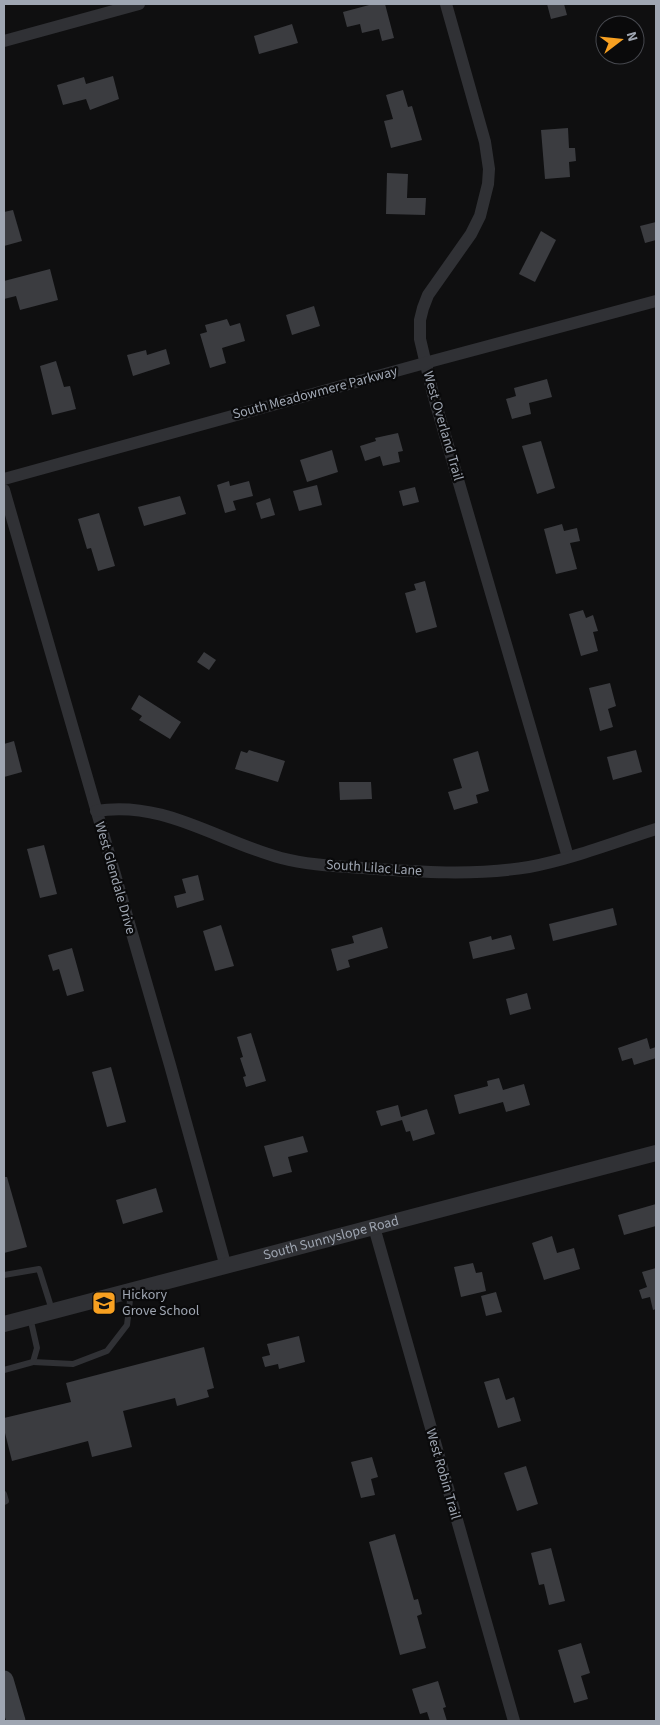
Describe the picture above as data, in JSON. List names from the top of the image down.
{
  "streets": {
    "street": [
      "South Meadowmere Parkway",
      "West Overland Trail",
      "South Lilac Lane",
      "West Glendale Drive",
      "South Sunnyslope Road",
      "West Robin Trail"
    ]
  },
  "crossings": [
    ["South Meadowmere Parkway", "West Overland Trail"],
    ["West Overland Trail", "South Lilac Lane"],
    ["South Lilac Lane", "West Glendale Drive"],
    ["West Glendale Drive", "South Sunnyslope Road"],
    ["South Sunnyslope Road", "West Robin Trail"]
  ],
  "places": {
    "school or university": ["Hickory Grove School"]
  },
  "north": "right"
}
